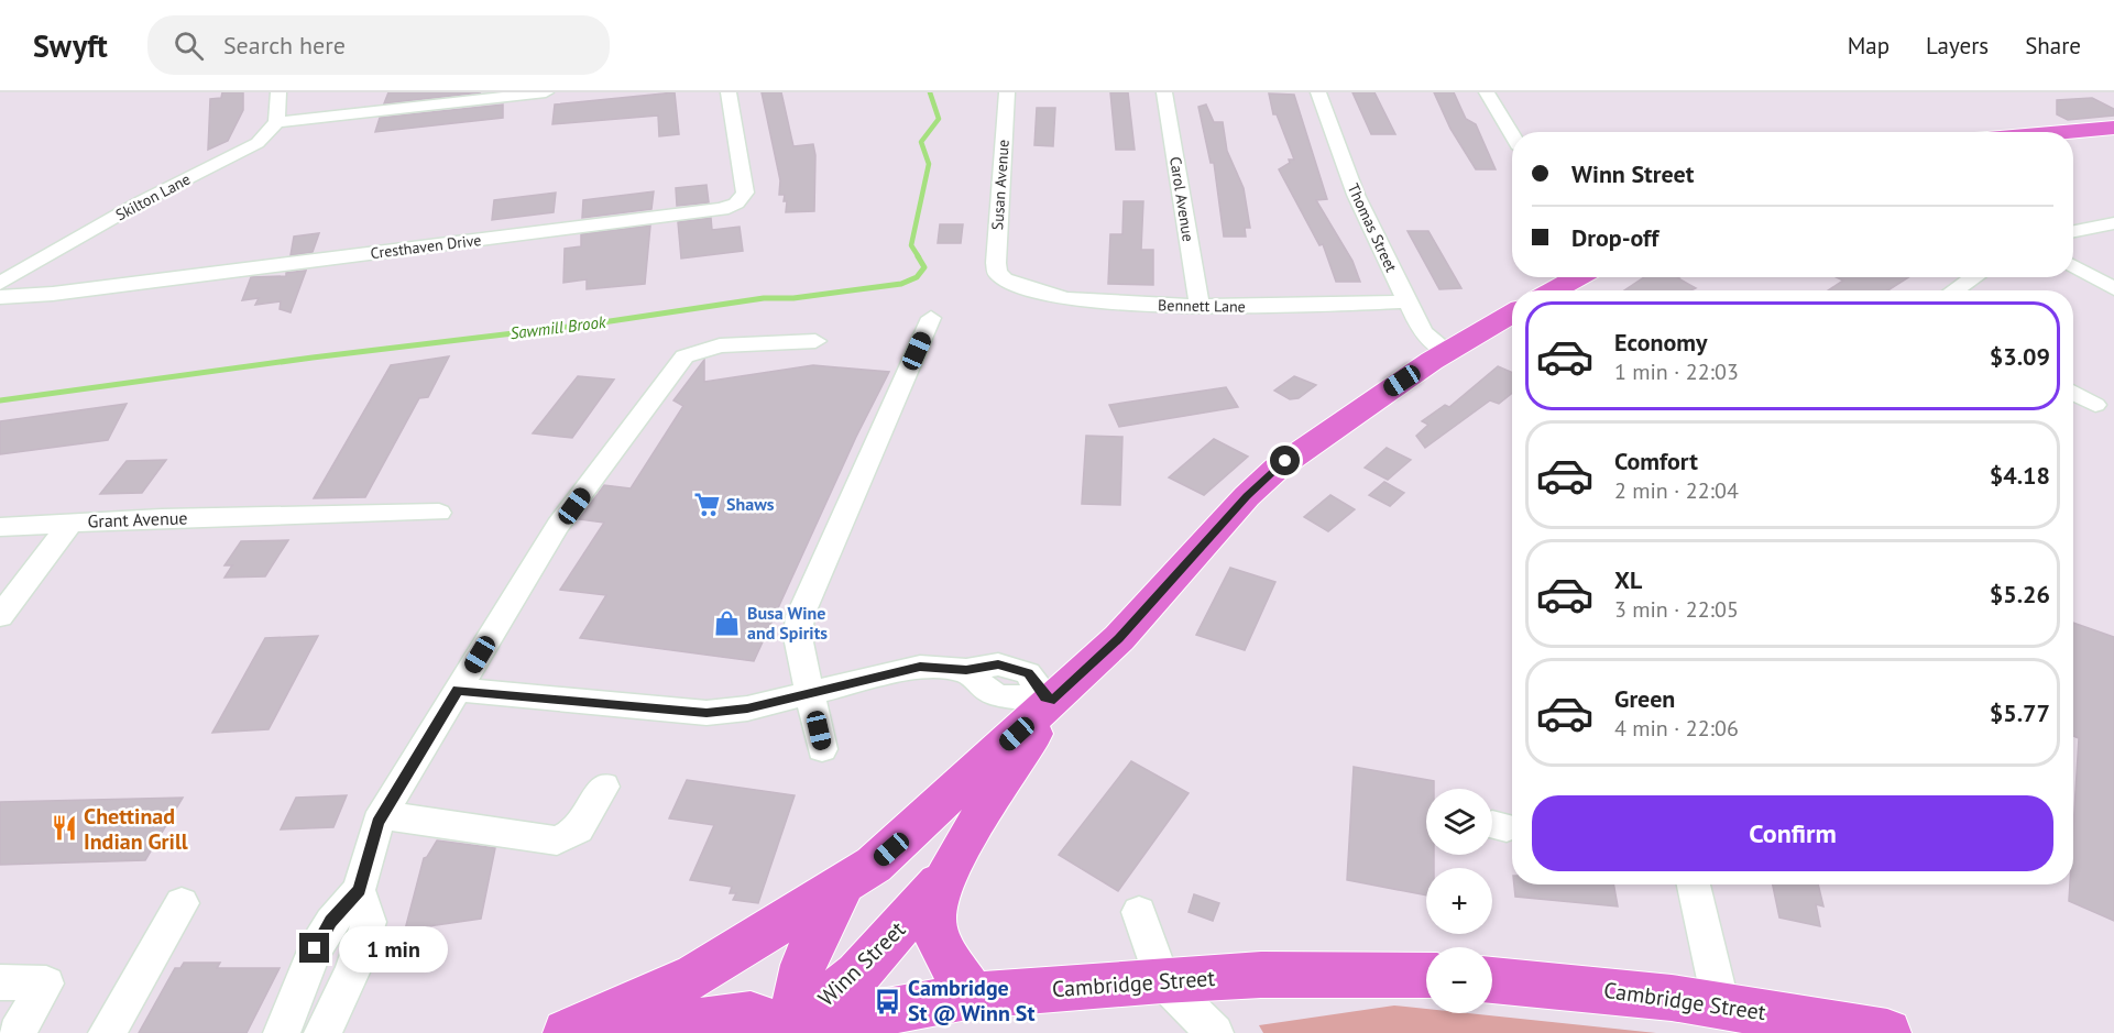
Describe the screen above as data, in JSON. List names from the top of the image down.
{
  "streets": {
    "main road": ["Winn Street", "Cambridge Street"],
    "street": [
      "Susan Avenue",
      "Skilton Lane",
      "Carol Avenue",
      "Thomas Street",
      "Cresthaven Drive",
      "Bennett Lane",
      "Grant Avenue"
    ]
  },
  "crossings": [
    ["Susan Avenue", "Bennett Lane"],
    ["Carol Avenue", "Bennett Lane"],
    ["Thomas Street", "Bennett Lane"],
    ["Thomas Street", "Winn Street"],
    ["Winn Street", "Cambridge Street"]
  ],
  "water": ["Sawmill Brook"],
  "places": {
    "supermarket": ["Shaws"],
    "shop": ["Busa Wine and Spirits"],
    "restaurant": ["Chettinad Indian Grill"],
    "bus stop": ["Cambridge St @ Winn St"]
  },
  "page": {
    "header": "Swyft",
    "search": "Search here",
    "nav": ["Map", "Layers", "Share"],
    "banner": ["Winn Street", "Drop-off"],
    "list": [
      {
        "name": "Economy",
        "note": "1 min · 22:03",
        "value": "$3.09"
      },
      {
        "name": "Comfort",
        "note": "2 min · 22:04",
        "value": "$4.18"
      },
      {
        "name": "XL",
        "note": "3 min · 22:05",
        "value": "$5.26"
      },
      {
        "name": "Green",
        "note": "4 min · 22:06",
        "value": "$5.77"
      }
    ],
    "buttons": "Confirm",
    "map_buttons": ["+", "−"],
    "bubble": "1 min"
  }
}
